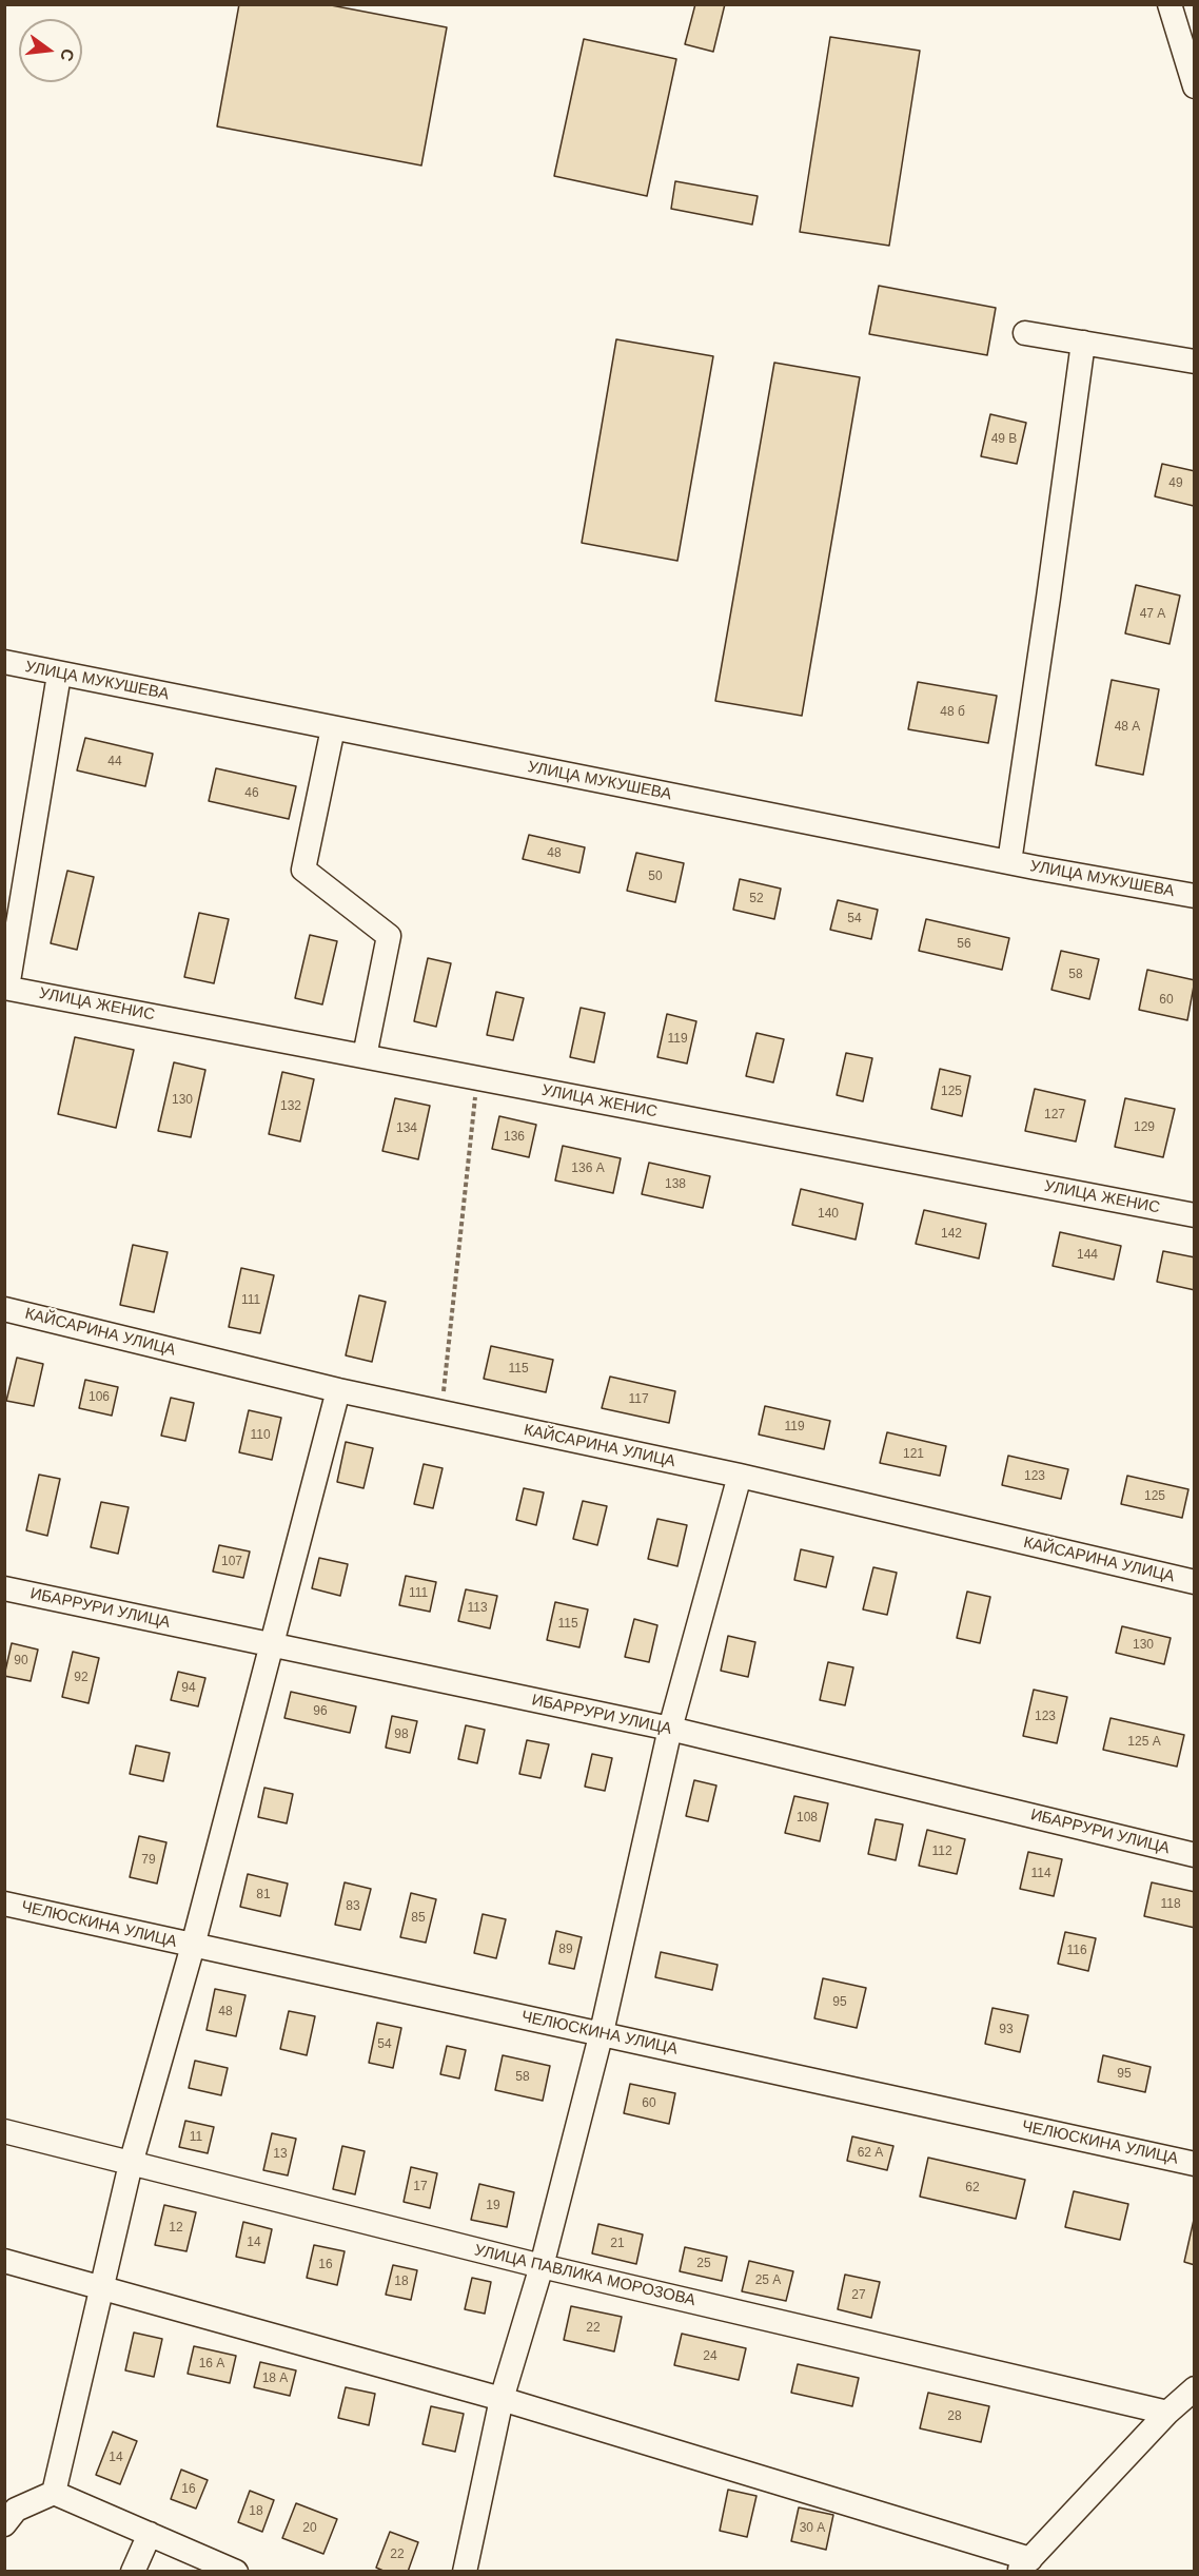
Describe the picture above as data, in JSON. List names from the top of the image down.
{
  "streets": {
    "street": [
      "УЛИЦА МУКУШЕВА",
      "УЛИЦА ЖЕНИС",
      "КАЙСАРИНА УЛИЦА",
      "ИБАРРУРИ УЛИЦА",
      "ЧЕЛЮСКИНА УЛИЦА",
      "УЛИЦА ПАВЛИКА МОРОЗОВА"
    ]
  },
  "house_numbers": [
    "49 В",
    "49",
    "47 А",
    "48 б",
    "48 А",
    "44",
    "46",
    "48",
    "50",
    "52",
    "54",
    "56",
    "58",
    "60",
    "119",
    "125",
    "130",
    "132",
    "127",
    "129",
    "134",
    "136",
    "136 А",
    "138",
    "140",
    "142",
    "144",
    "111",
    "115",
    "106",
    "117",
    "119",
    "110",
    "121",
    "123",
    "125",
    "107",
    "111",
    "113",
    "115",
    "130",
    "90",
    "92",
    "94",
    "96",
    "123",
    "98",
    "125 А",
    "108",
    "112",
    "79",
    "114",
    "81",
    "118",
    "83",
    "85",
    "89",
    "116",
    "95",
    "48",
    "93",
    "54",
    "95",
    "58",
    "60",
    "11",
    "62 А",
    "13",
    "17",
    "62",
    "19",
    "12",
    "14",
    "21",
    "25",
    "16",
    "25 А",
    "18",
    "27",
    "22",
    "24",
    "16 А",
    "18 А",
    "28",
    "14",
    "16",
    "18",
    "20",
    "30 А",
    "22"
  ],
  "north": "right"
}
